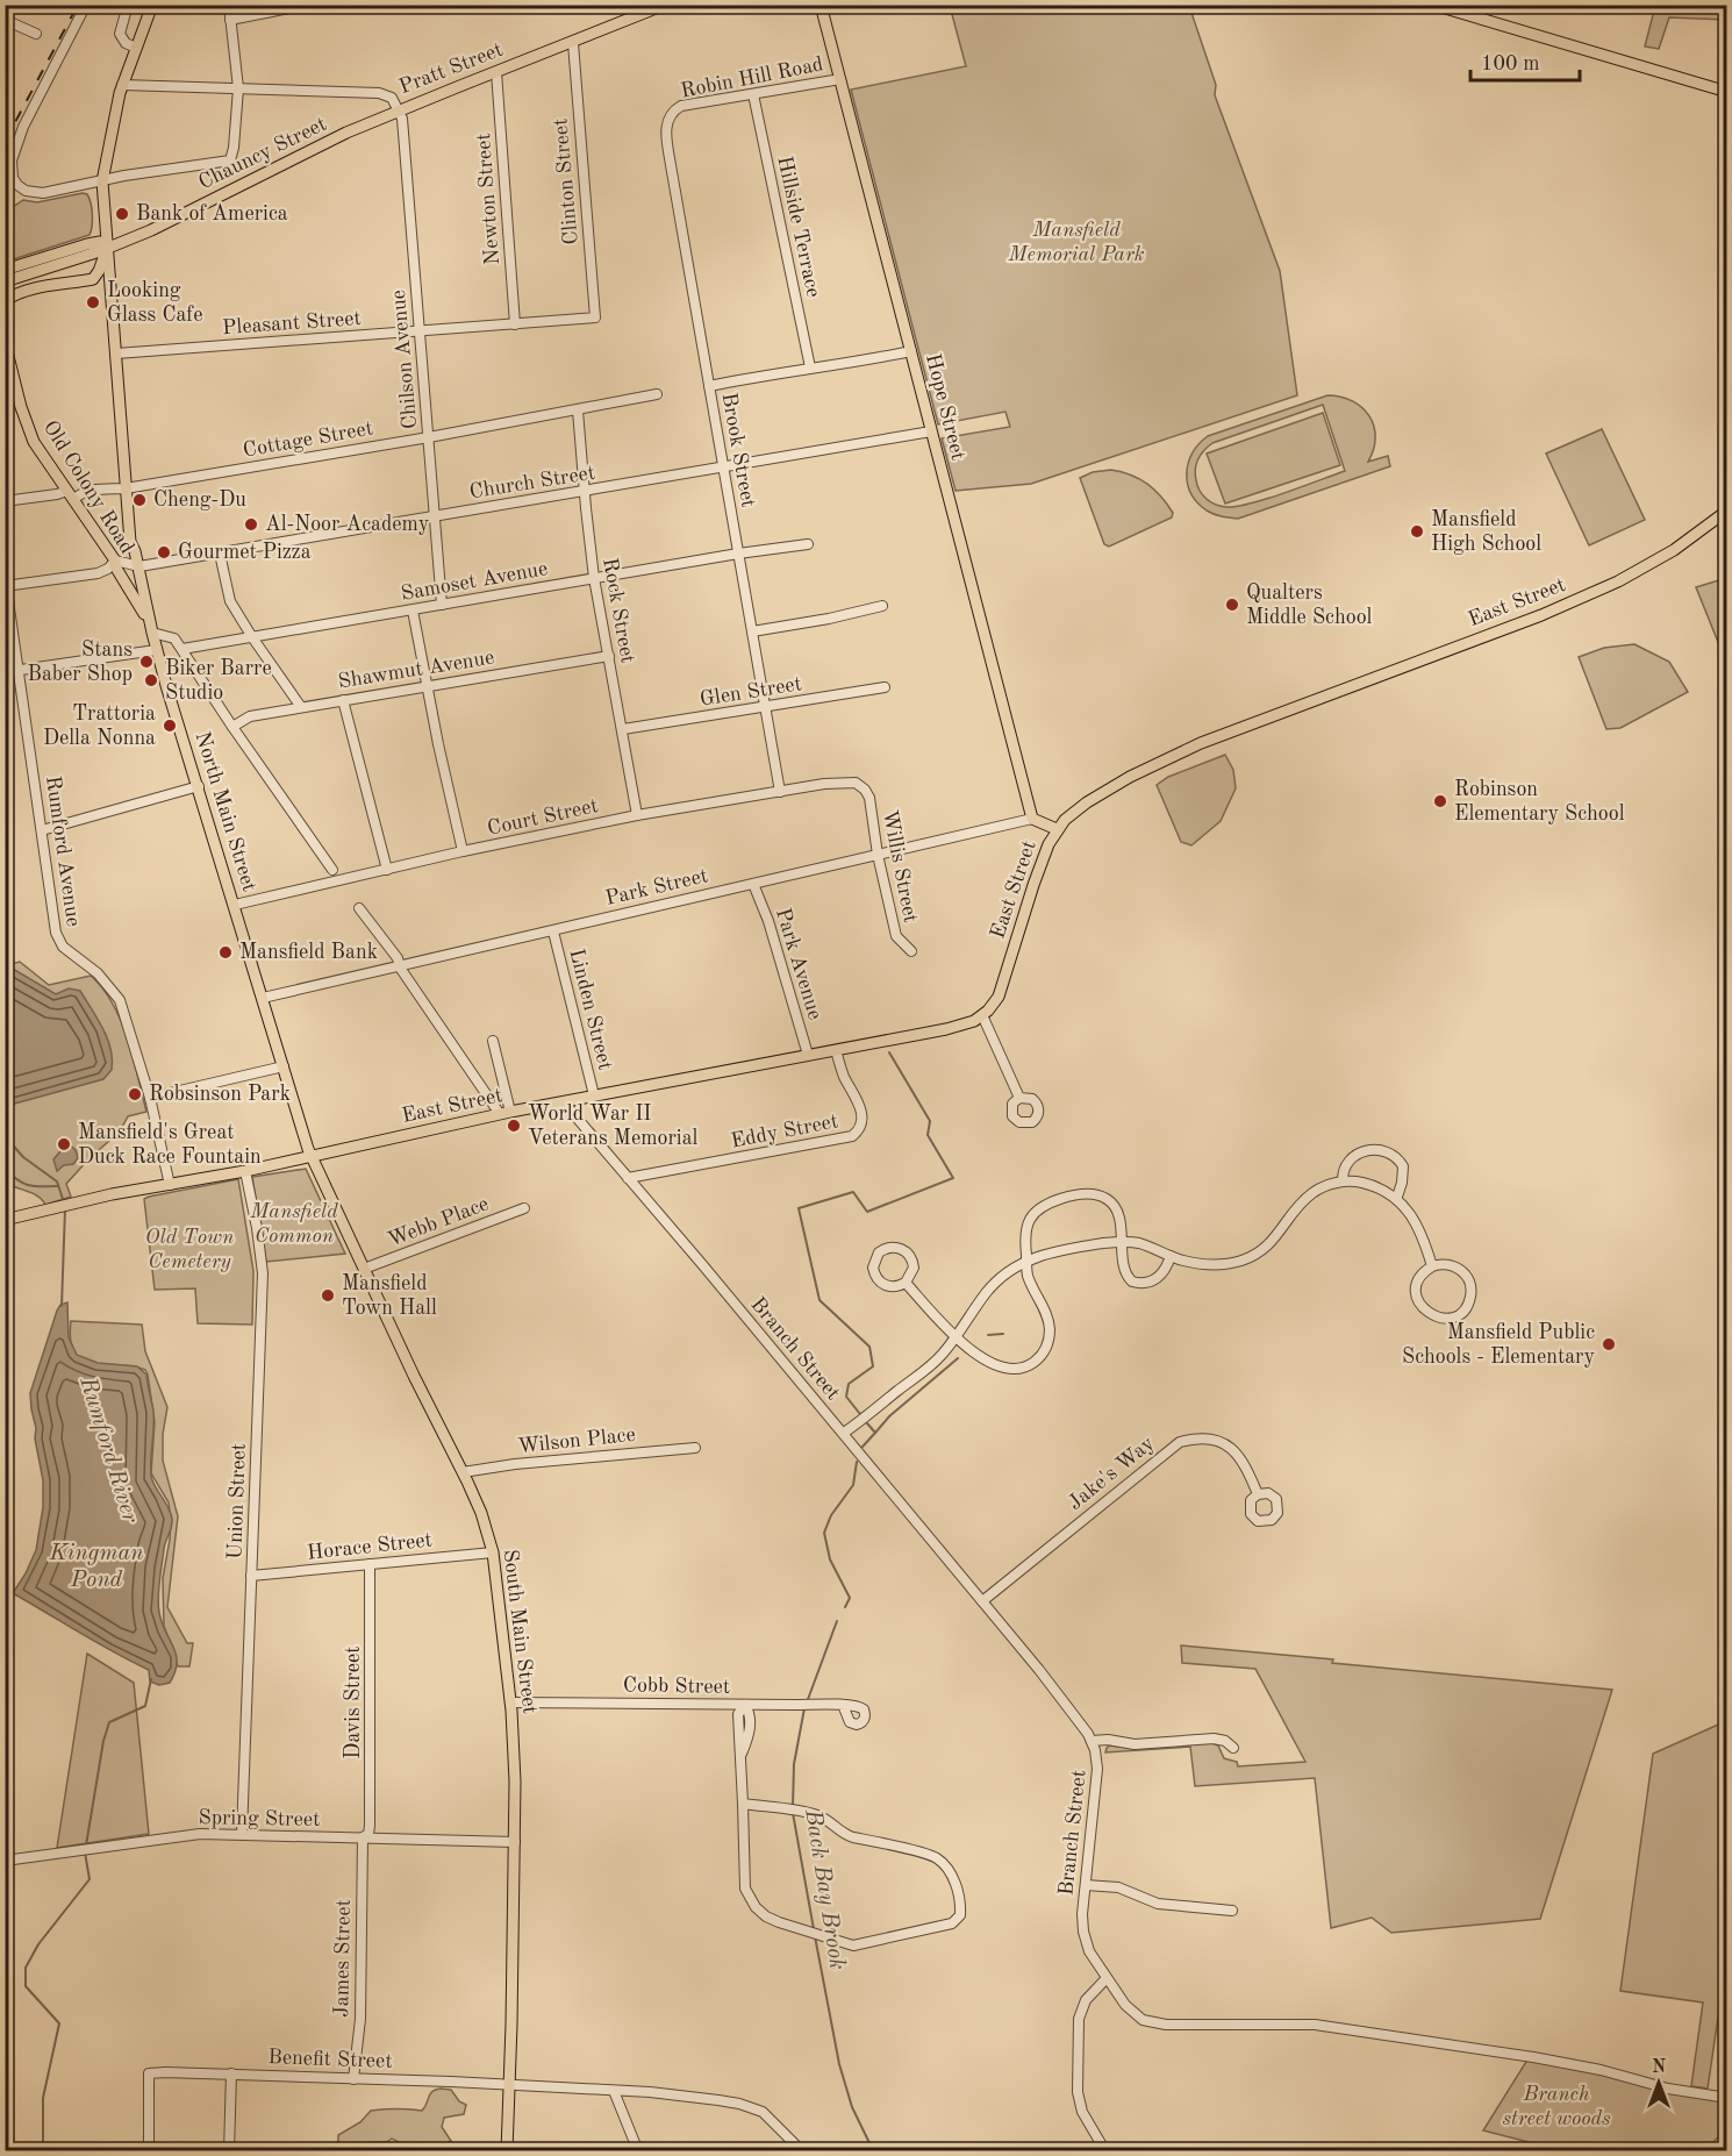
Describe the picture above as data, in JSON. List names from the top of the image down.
{
  "streets": {
    "main road": [
      "Pratt Street",
      "Chauncy Street",
      "Hope Street",
      "Old Colony Road",
      "East Street",
      "North Main Street",
      "South Main Street"
    ],
    "street": [
      "Robin Hill Road",
      "Clinton Street",
      "Newton Street",
      "Hillside Terrace",
      "Pleasant Street",
      "Chilson Avenue",
      "Cottage Street",
      "Brook Street",
      "Church Street",
      "Samoset Avenue",
      "Rock Street",
      "Shawmut Avenue",
      "Glen Street",
      "Court Street",
      "Rumford Avenue",
      "Willis Street",
      "Park Street",
      "Park Avenue",
      "Linden Street",
      "Eddy Street",
      "Webb Place",
      "Branch Street",
      "Wilson Place",
      "Jake's Way",
      "Union Street",
      "Horace Street",
      "Cobb Street",
      "Davis Street",
      "Spring Street",
      "James Street",
      "Benefit Street"
    ]
  },
  "crossings": [
    ["Pratt Street", "Chauncy Street"],
    ["Pratt Street", "Clinton Street"],
    ["Pratt Street", "Newton Street"],
    ["Pratt Street", "Chilson Avenue"],
    ["Pratt Street", "North Main Street"],
    ["Robin Hill Road", "Hillside Terrace"],
    ["Robin Hill Road", "Hope Street"],
    ["Robin Hill Road", "Brook Street"],
    ["Chauncy Street", "Chilson Avenue"],
    ["Chauncy Street", "North Main Street"],
    ["Clinton Street", "Pleasant Street"],
    ["Newton Street", "Pleasant Street"],
    ["Pleasant Street", "Chilson Avenue"],
    ["Pleasant Street", "North Main Street"],
    ["Chilson Avenue", "Cottage Street"],
    ["Chilson Avenue", "Church Street"],
    ["Chilson Avenue", "Samoset Avenue"],
    ["Hope Street", "Church Street"],
    ["Hope Street", "Park Street"],
    ["Cottage Street", "Old Colony Road"],
    ["Cottage Street", "Rock Street"],
    ["Cottage Street", "North Main Street"],
    ["Brook Street", "Church Street"],
    ["Brook Street", "Samoset Avenue"],
    ["Brook Street", "Glen Street"],
    ["Brook Street", "Court Street"],
    ["Church Street", "Rock Street"],
    ["Church Street", "North Main Street"],
    ["Old Colony Road", "North Main Street"],
    ["Samoset Avenue", "Rock Street"],
    ["East Street", "North Main Street"],
    ["East Street", "Rumford Avenue"],
    ["East Street", "Park Avenue"],
    ["East Street", "Linden Street"],
    ["East Street", "Eddy Street"],
    ["East Street", "Branch Street"],
    ["East Street", "Union Street"],
    ["East Street", "South Main Street"],
    ["Rock Street", "Shawmut Avenue"],
    ["Rock Street", "Glen Street"],
    ["Rock Street", "Court Street"],
    ["North Main Street", "Court Street"],
    ["North Main Street", "Park Street"],
    ["North Main Street", "South Main Street"],
    ["Court Street", "Willis Street"],
    ["Willis Street", "Park Street"],
    ["Park Street", "Park Avenue"],
    ["Park Street", "Linden Street"],
    ["Eddy Street", "Branch Street"],
    ["Webb Place", "South Main Street"],
    ["Branch Street", "Jake's Way"],
    ["Wilson Place", "South Main Street"],
    ["Union Street", "Horace Street"],
    ["Union Street", "Spring Street"],
    ["Horace Street", "South Main Street"],
    ["Horace Street", "Davis Street"],
    ["South Main Street", "Cobb Street"],
    ["South Main Street", "Spring Street"],
    ["South Main Street", "Benefit Street"],
    ["Davis Street", "Spring Street"],
    ["Davis Street", "James Street"],
    ["Spring Street", "James Street"],
    ["James Street", "Benefit Street"]
  ],
  "water": ["Rumford River", "Kingman Pond", "Back Bay Brook"],
  "parks": [
    "Mansfield Memorial Park",
    "Mansfield Common",
    "Old Town Cemetery",
    "Branch street woods"
  ],
  "places": [
    "Bank of America",
    "Looking Glass Cafe",
    "Cheng-Du",
    "Al-Noor Academy",
    "Mansfield High School",
    "Gourmet Pizza",
    "Qualters Middle School",
    "Stans Baber Shop",
    "Biker Barre Studio",
    "Trattoria Della Nonna",
    "Robinson Elementary School",
    "Mansfield Bank",
    "Robsinson Park",
    "World War II Veterans Memorial",
    "Mansfield's Great Duck Race Fountain",
    "Mansfield Town Hall",
    "Mansfield Public Schools - Elementary"
  ],
  "scale_bar": "100 m",
  "north": "top"
}
